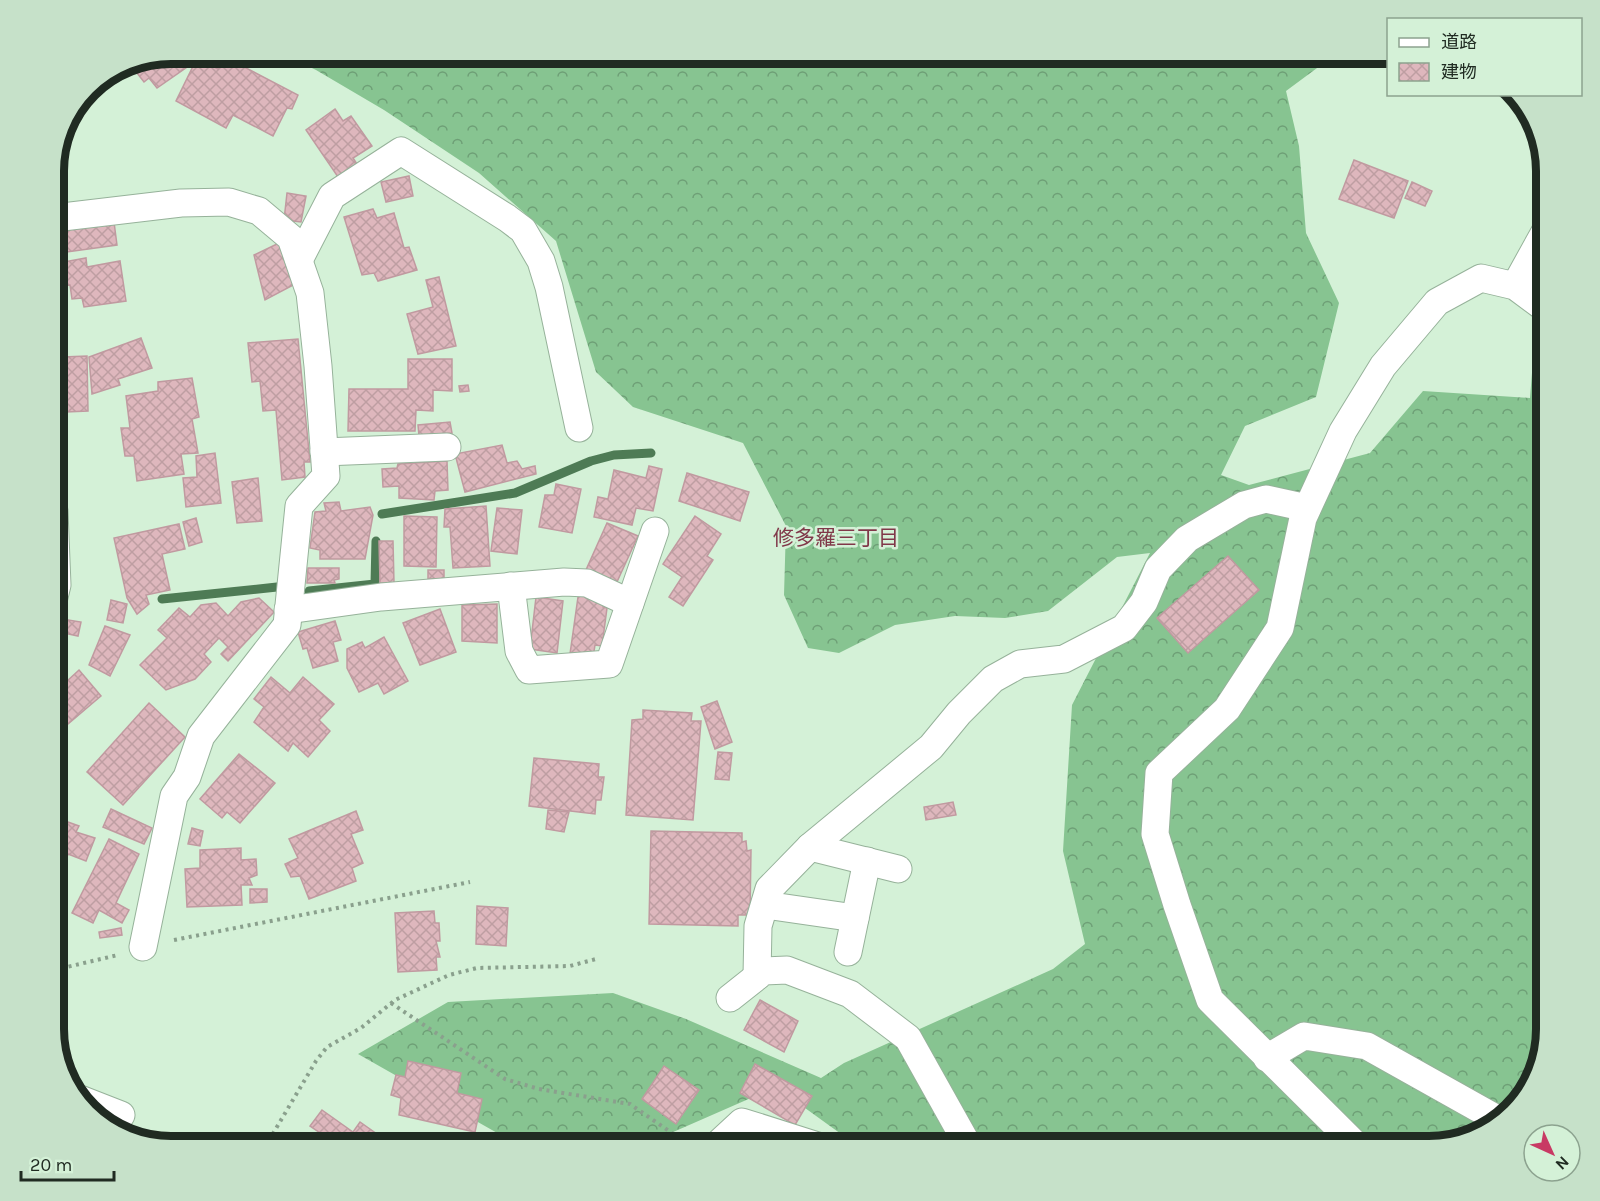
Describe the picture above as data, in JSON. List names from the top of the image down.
{
  "districts": ["修多羅三丁目"],
  "legend": ["道路", "建物"],
  "scale_bar": "20 m",
  "north": "bottom right"
}
